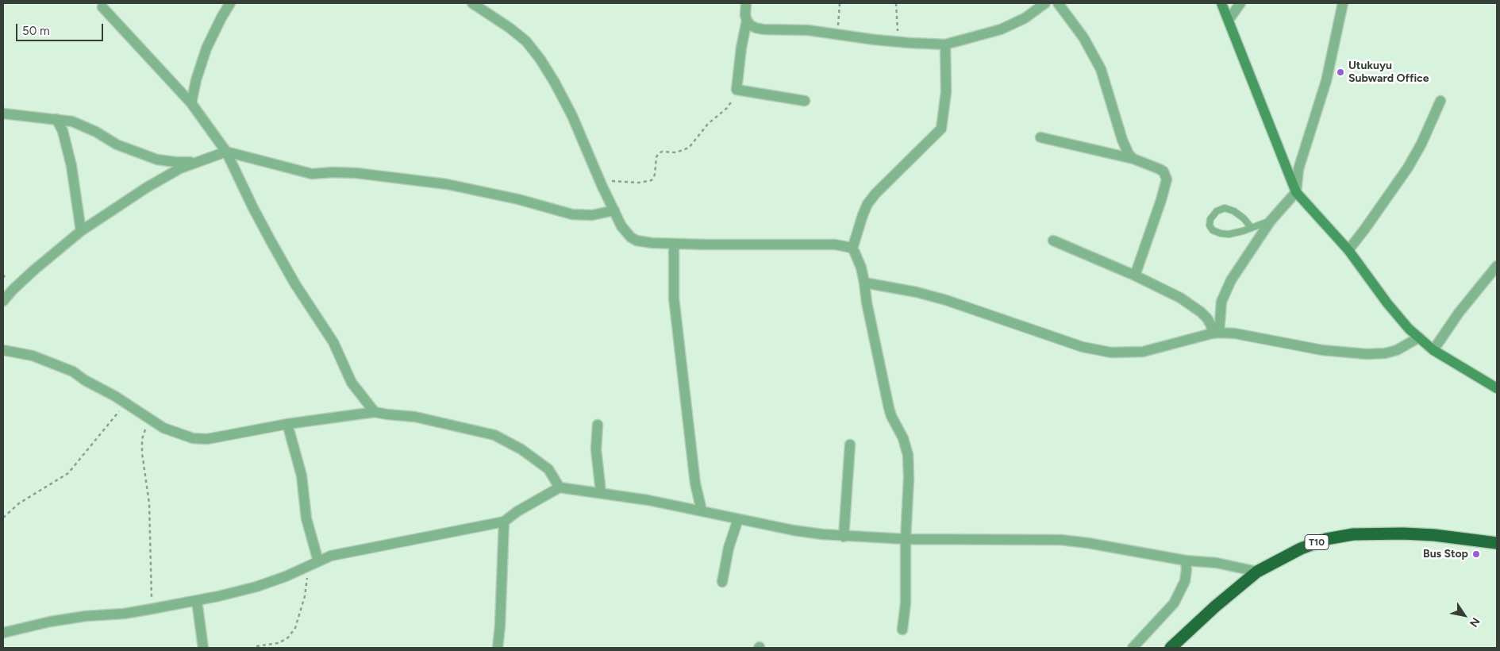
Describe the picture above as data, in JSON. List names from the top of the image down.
{
  "streets": {
    "highway": ["T10"]
  },
  "places": ["Utukuyu Subward Office", "Bus Stop"],
  "scale_bar": "50 m",
  "north": "bottom right"
}
